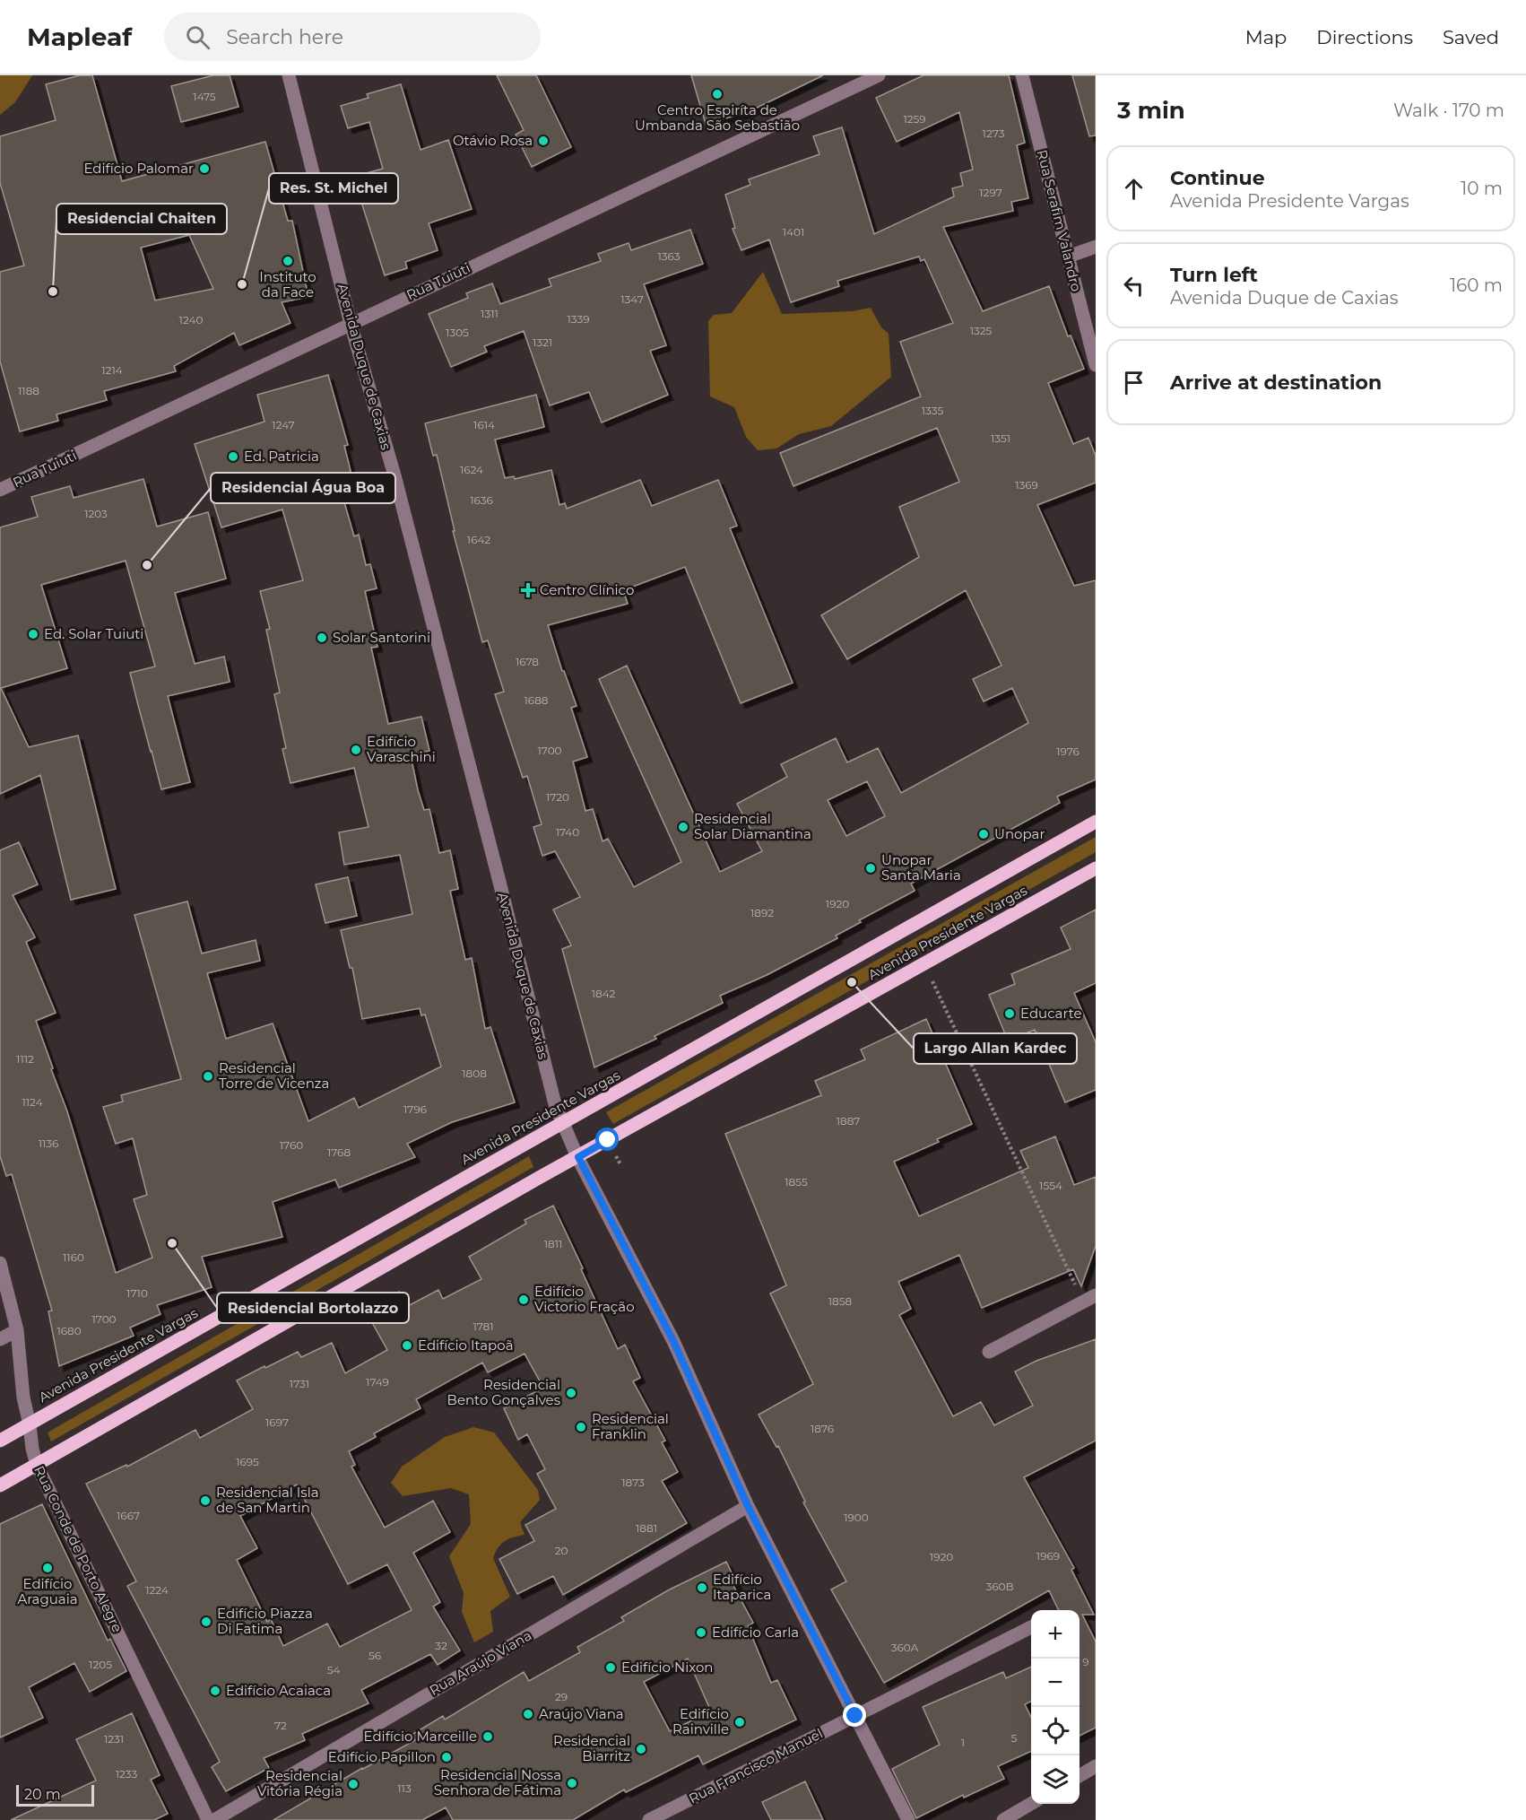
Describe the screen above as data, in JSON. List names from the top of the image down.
{
  "streets": {
    "main road": ["Avenida Presidente Vargas"],
    "street": [
      "Rua Serafim Valandro",
      "Rua Tuiuti",
      "Avenida Duque de Caxias",
      "Rua Conde de Porto Alegre",
      "Rua Araújo Viana",
      "Rua Francisco Manuel"
    ]
  },
  "crossings": [
    ["Rua Tuiuti", "Avenida Duque de Caxias"],
    ["Avenida Duque de Caxias", "Avenida Presidente Vargas"],
    ["Avenida Duque de Caxias", "Rua Araújo Viana"],
    ["Avenida Duque de Caxias", "Rua Francisco Manuel"],
    ["Avenida Presidente Vargas", "Rua Conde de Porto Alegre"]
  ],
  "places": {
    "other": [
      "Centro Espiríta de Umbanda São Sebastião",
      "Otávio Rosa",
      "Edifício Palomar",
      "Instituto da Face",
      "Res. St. Michel",
      "Residencial Chaiten",
      "Ed. Patricia",
      "Residencial Água Boa",
      "Ed. Solar Tuiuti",
      "Solar Santorini",
      "Edifício Varaschini",
      "Residencial Solar Diamantina",
      "Unopar",
      "Unopar Santa Maria",
      "Largo Allan Kardec",
      "Educarte",
      "Residencial Torre de Vicenza",
      "Residencial Bortolazzo",
      "Edifício Victorio Fração",
      "Edifício Itapoã",
      "Residencial Bento Gonçalves",
      "Residencial Franklin",
      "Residencial Isla de San Martin",
      "Edifício Araguaia",
      "Edifício Itaparica",
      "Edifício Piazza Di Fatima",
      "Edifício Carla",
      "Edifício Nixon",
      "Edifício Acaiaca",
      "Araújo Viana",
      "Edifício Rainville",
      "Edifício Marceille",
      "Residencial Biarritz",
      "Edifício Papillon",
      "Residencial Nossa Senhora de Fátima",
      "Residencial Vitória Régia"
    ],
    "health": ["Centro Clínico"]
  },
  "house_numbers": [
    "1475",
    "1259",
    "1273",
    "1297",
    "1401",
    "1363",
    "1347",
    "1311",
    "1339",
    "1240",
    "1325",
    "1305",
    "1321",
    "1214",
    "1188",
    "1335",
    "1247",
    "1614",
    "1351",
    "1624",
    "1369",
    "1636",
    "1203",
    "1642",
    "1678",
    "1688",
    "1700",
    "1976",
    "1720",
    "1740",
    "1920",
    "1892",
    "1842",
    "1112",
    "1808",
    "1124",
    "1796",
    "1887",
    "1136",
    "1760",
    "1768",
    "1855",
    "1554",
    "1811",
    "1160",
    "1710",
    "1858",
    "1700",
    "1781",
    "1680",
    "1749",
    "1731",
    "1697",
    "1876",
    "1695",
    "1873",
    "1667",
    "1900",
    "1881",
    "20",
    "1969",
    "1920",
    "360B",
    "1224",
    "32",
    "360A",
    "56",
    "9",
    "1205",
    "54",
    "29",
    "72",
    "5",
    "1231",
    "1",
    "1233",
    "113"
  ],
  "scale_bar": "20 m",
  "page": {
    "header": "Mapleaf",
    "search": "Search here",
    "nav": ["Map", "Directions", "Saved"],
    "heading": ["3 min", "Walk · 170 m"],
    "list": [
      ["Continue", "Avenida Presidente Vargas", "10 m"],
      ["Turn left", "Avenida Duque de Caxias", "160 m"],
      "Arrive at destination"
    ],
    "map_buttons": ["+", "−"],
    "scale": "20 m"
  }
}
